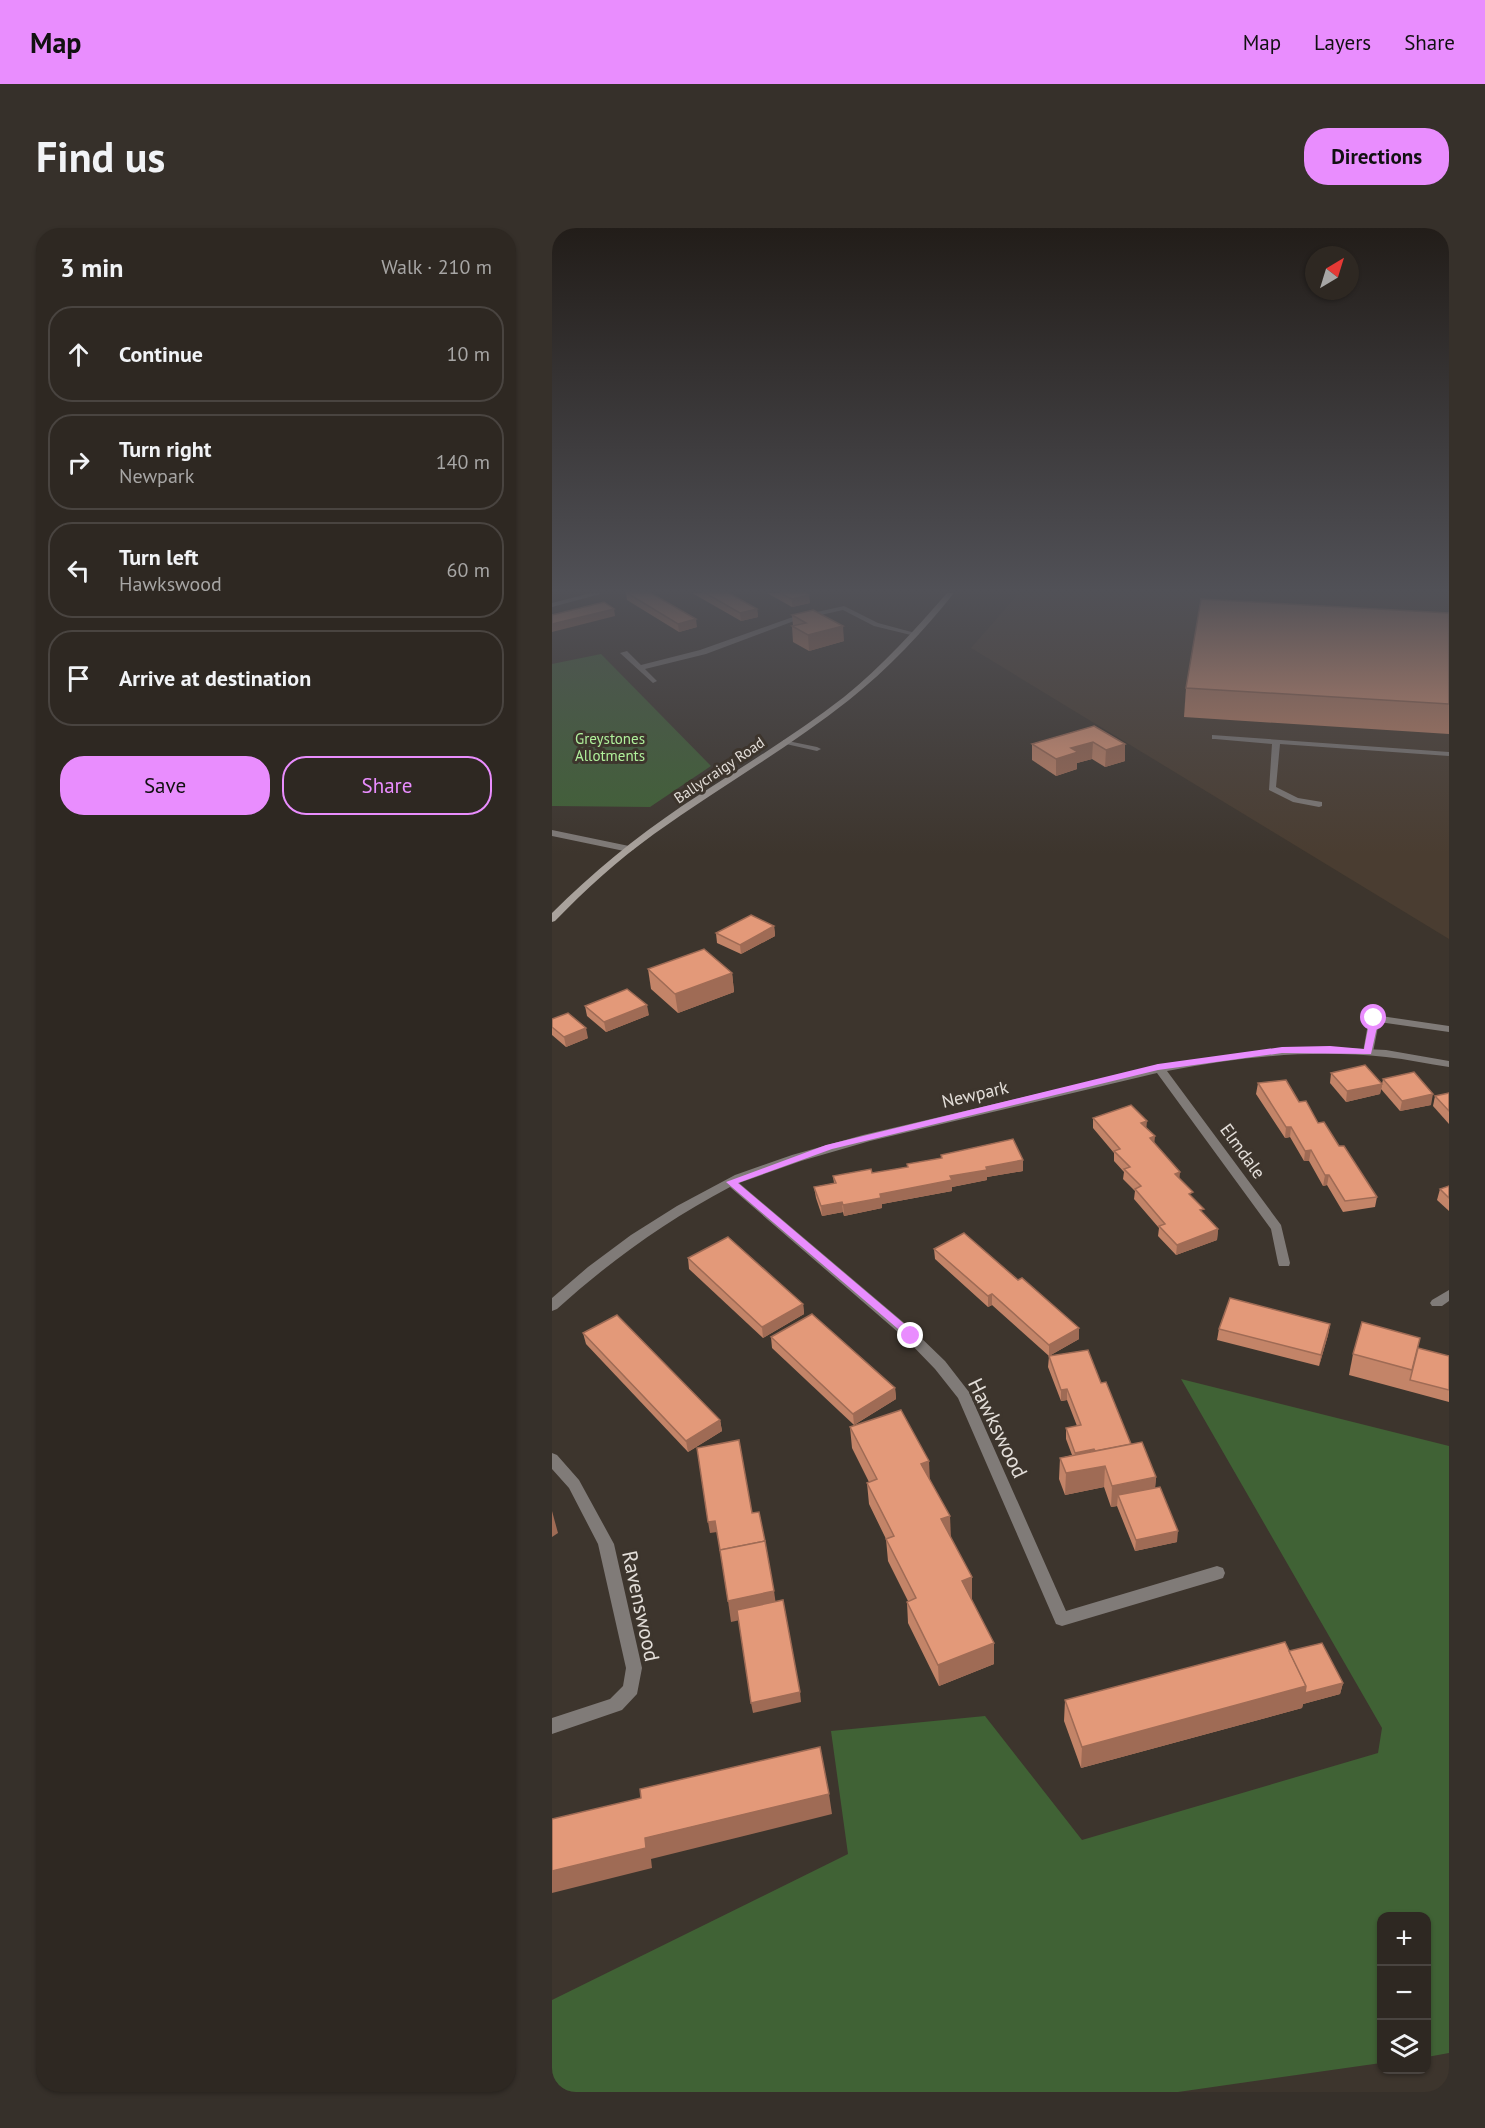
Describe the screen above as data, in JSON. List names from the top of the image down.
{
  "streets": {
    "main road": ["Ballycraigy Road"],
    "street": [
      "Newpark",
      "Elmdale",
      "Hawkswood",
      "Ravenswood"
    ]
  },
  "crossings": [
    ["Newpark", "Elmdale"],
    ["Newpark", "Hawkswood"]
  ],
  "parks": ["Greystones Allotments"],
  "north": "top right",
  "page": {
    "header": "Map",
    "nav": ["Map", "Layers", "Share"],
    "buttons": [
      "Directions",
      ["Save", "Share"]
    ],
    "title": "Find us",
    "heading": ["3 min", "Walk · 210 m"],
    "list": [
      ["Continue", "10 m"],
      ["Turn right", "Newpark", "140 m"],
      ["Turn left", "Hawkswood", "60 m"],
      "Arrive at destination"
    ],
    "map_buttons": ["+", "−"]
  }
}
